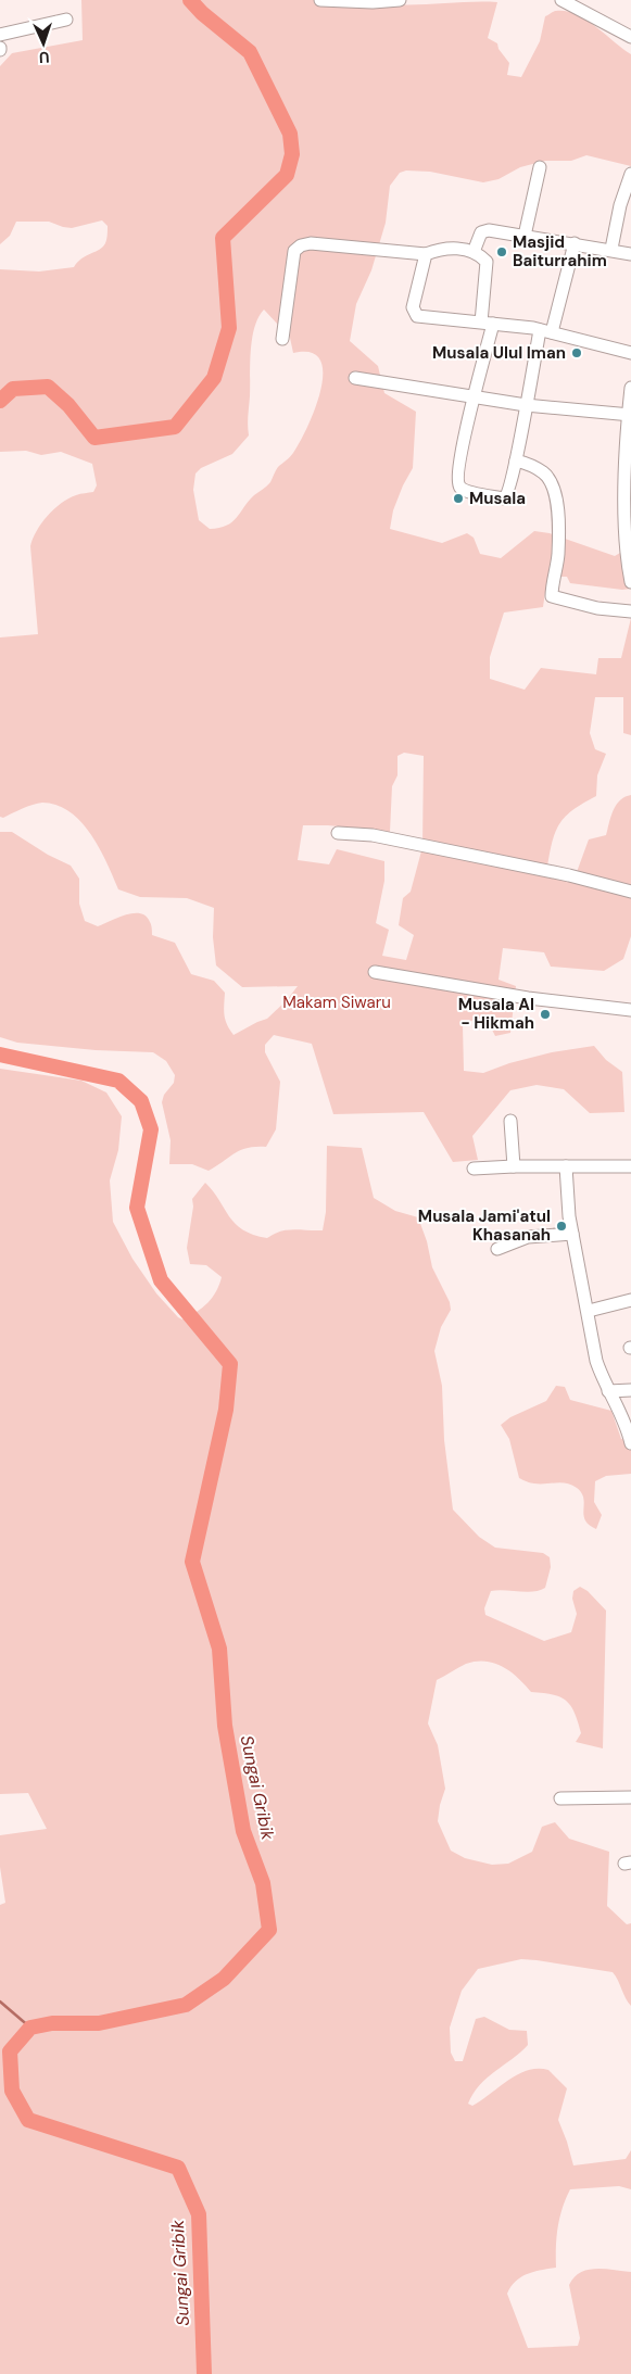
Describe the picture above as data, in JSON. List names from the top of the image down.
{
  "water": ["Sungai Gribik"],
  "parks": ["Makam Siwaru"],
  "places": [
    "Masjid Baiturrahim",
    "Musala Ulul Iman",
    "Musala",
    "Musala Al - Hikmah",
    "Musala Jami'atul Khasanah"
  ],
  "north": "bottom"
}
